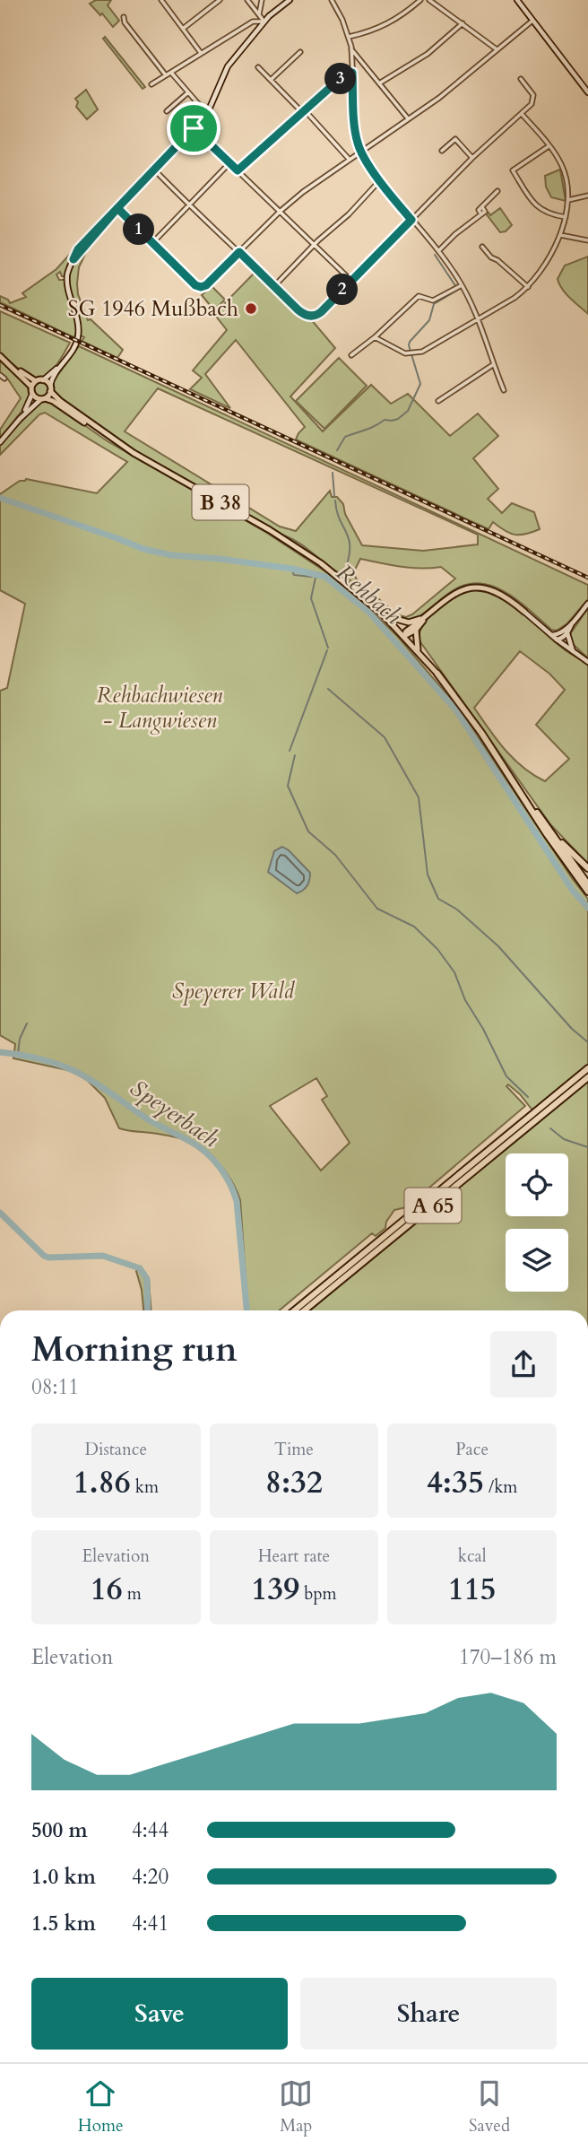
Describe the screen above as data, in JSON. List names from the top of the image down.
{
  "streets": {
    "highway": ["B 38", "A 65"]
  },
  "water": ["Rehbach", "Speyerbach"],
  "parks": ["Rehbachwiesen - Langwiesen", "Speyerer Wald"],
  "places": ["SG 1946 Mußbach"],
  "page": {
    "pins": ["3", "1", "2"],
    "heading": ["Morning run", "08:11"],
    "stats": [
      ["Distance", "1.86 km"],
      ["Time", "8:32"],
      ["Pace", "4:35 /km"],
      ["Elevation", "16 m"],
      ["Heart rate", "139 bpm"],
      ["kcal", "115"]
    ],
    "chart": ["Elevation", "170–186 m"],
    "list": [
      {
        "name": "500 m",
        "note": "4:44"
      },
      {
        "name": "1.0 km",
        "note": "4:20"
      },
      {
        "name": "1.5 km",
        "note": "4:41"
      }
    ],
    "buttons": ["Save", "Share"],
    "tabs": ["Home", "Map", "Saved"]
  }
}
